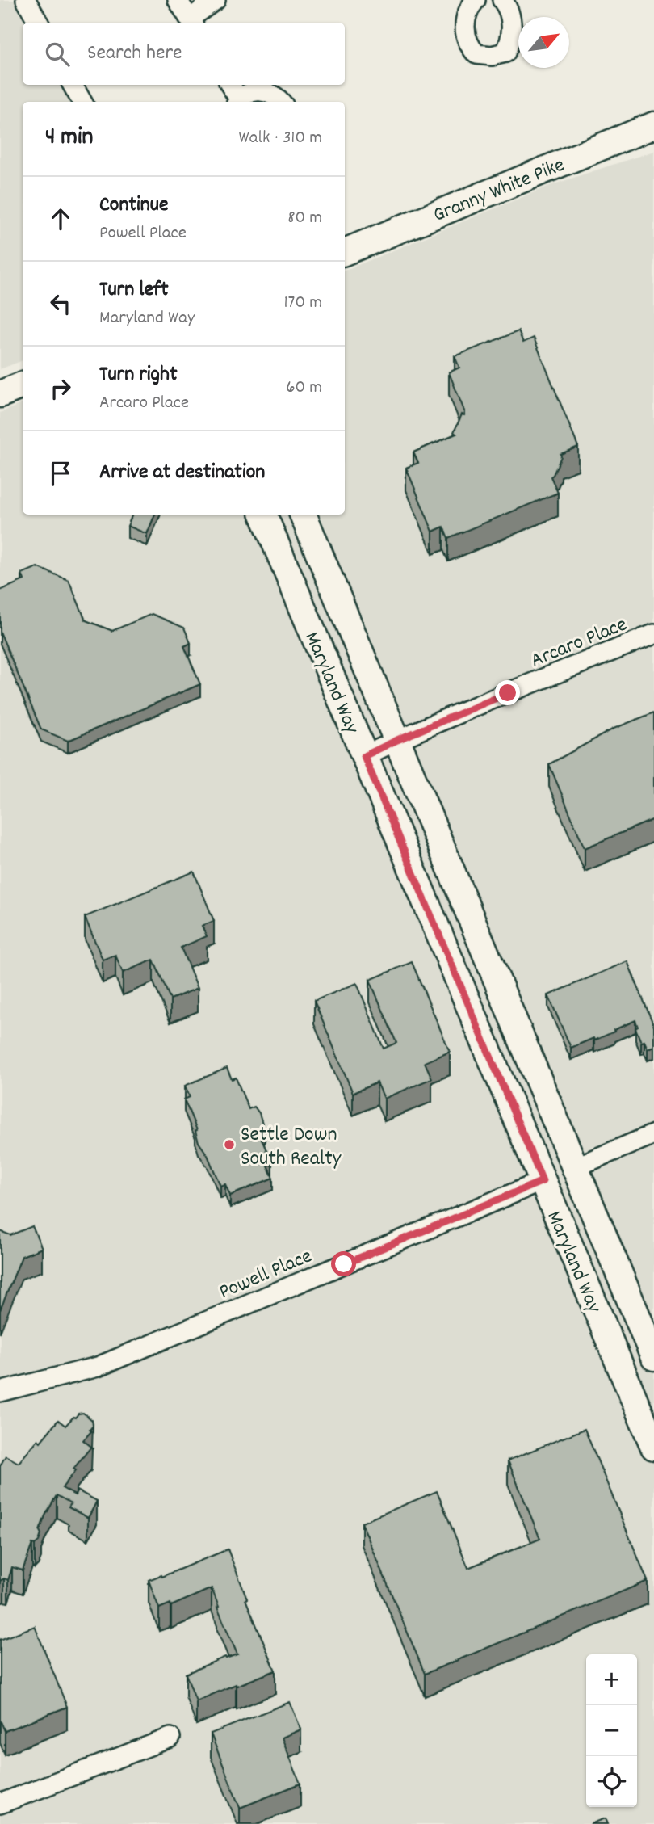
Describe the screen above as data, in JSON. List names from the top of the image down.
{
  "streets": {
    "main road": ["Granny White Pike", "Maryland Way"],
    "street": ["Arcaro Place", "Powell Place"]
  },
  "crossings": [
    ["Arcaro Place", "Maryland Way"],
    ["Maryland Way", "Powell Place"]
  ],
  "places": ["Settle Down South Realty"],
  "north": "top right",
  "page": {
    "search": "Search here",
    "heading": ["4 min", "Walk · 310 m"],
    "list": [
      ["Continue", "Powell Place", "80 m"],
      ["Turn left", "Maryland Way", "170 m"],
      ["Turn right", "Arcaro Place", "60 m"],
      "Arrive at destination"
    ],
    "map_buttons": ["+", "−"]
  }
}
